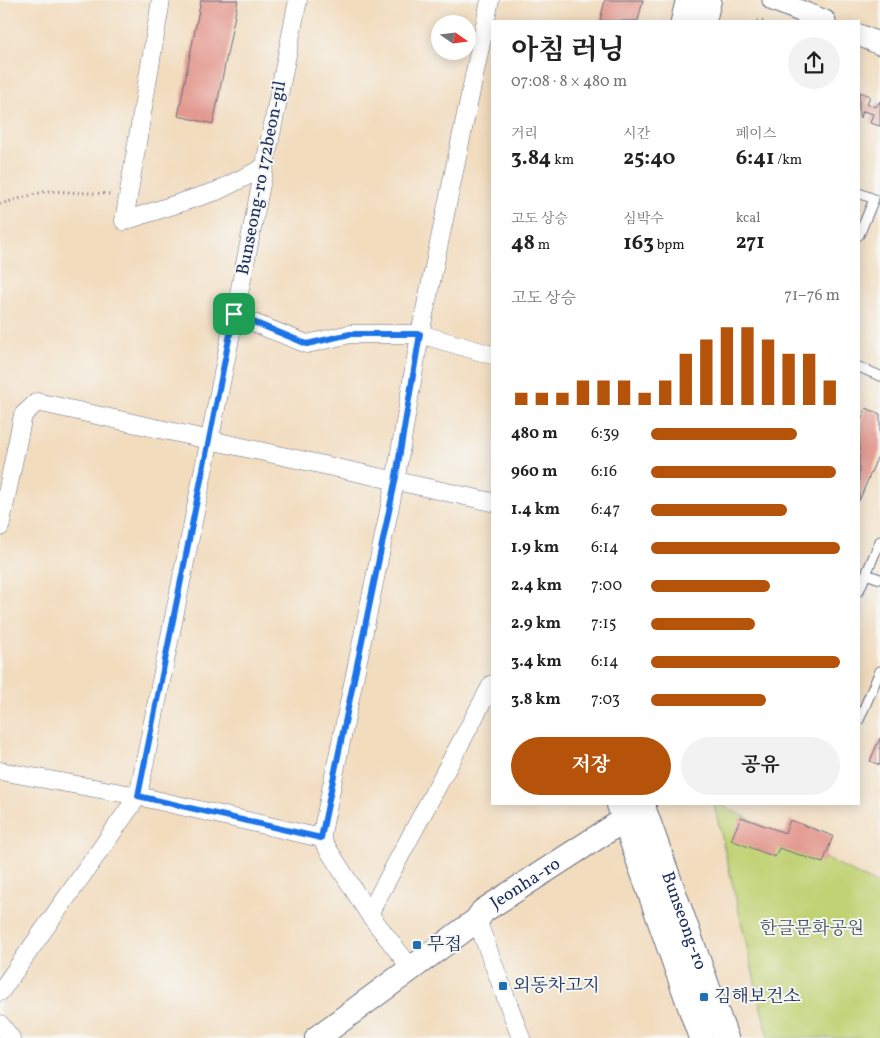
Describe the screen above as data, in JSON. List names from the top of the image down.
{
  "streets": {
    "main road": ["Jeonha-ro", "Bunseong-ro"],
    "street": ["Bunseong-ro 172beon-gil"]
  },
  "crossings": [
    ["Jeonha-ro", "Bunseong-ro"]
  ],
  "parks": ["한글문화공원"],
  "places": {
    "transit": ["무접", "외동차고지", "김해보건소"]
  },
  "north": "right",
  "page": {
    "heading": ["아침 러닝", "07:08 · 8 × 480 m"],
    "stats": [
      ["거리", "3.84 km"],
      ["시간", "25:40"],
      ["페이스", "6:41 /km"],
      ["고도 상승", "48 m"],
      ["심박수", "163 bpm"],
      ["kcal", "271"]
    ],
    "chart": ["고도 상승", "71–76 m"],
    "list": [
      {
        "name": "480 m",
        "note": "6:39"
      },
      {
        "name": "960 m",
        "note": "6:16"
      },
      {
        "name": "1.4 km",
        "note": "6:47"
      },
      {
        "name": "1.9 km",
        "note": "6:14"
      },
      {
        "name": "2.4 km",
        "note": "7:00"
      },
      {
        "name": "2.9 km",
        "note": "7:15"
      },
      {
        "name": "3.4 km",
        "note": "6:14"
      },
      {
        "name": "3.8 km",
        "note": "7:03"
      }
    ],
    "buttons": ["저장", "공유"]
  }
}
